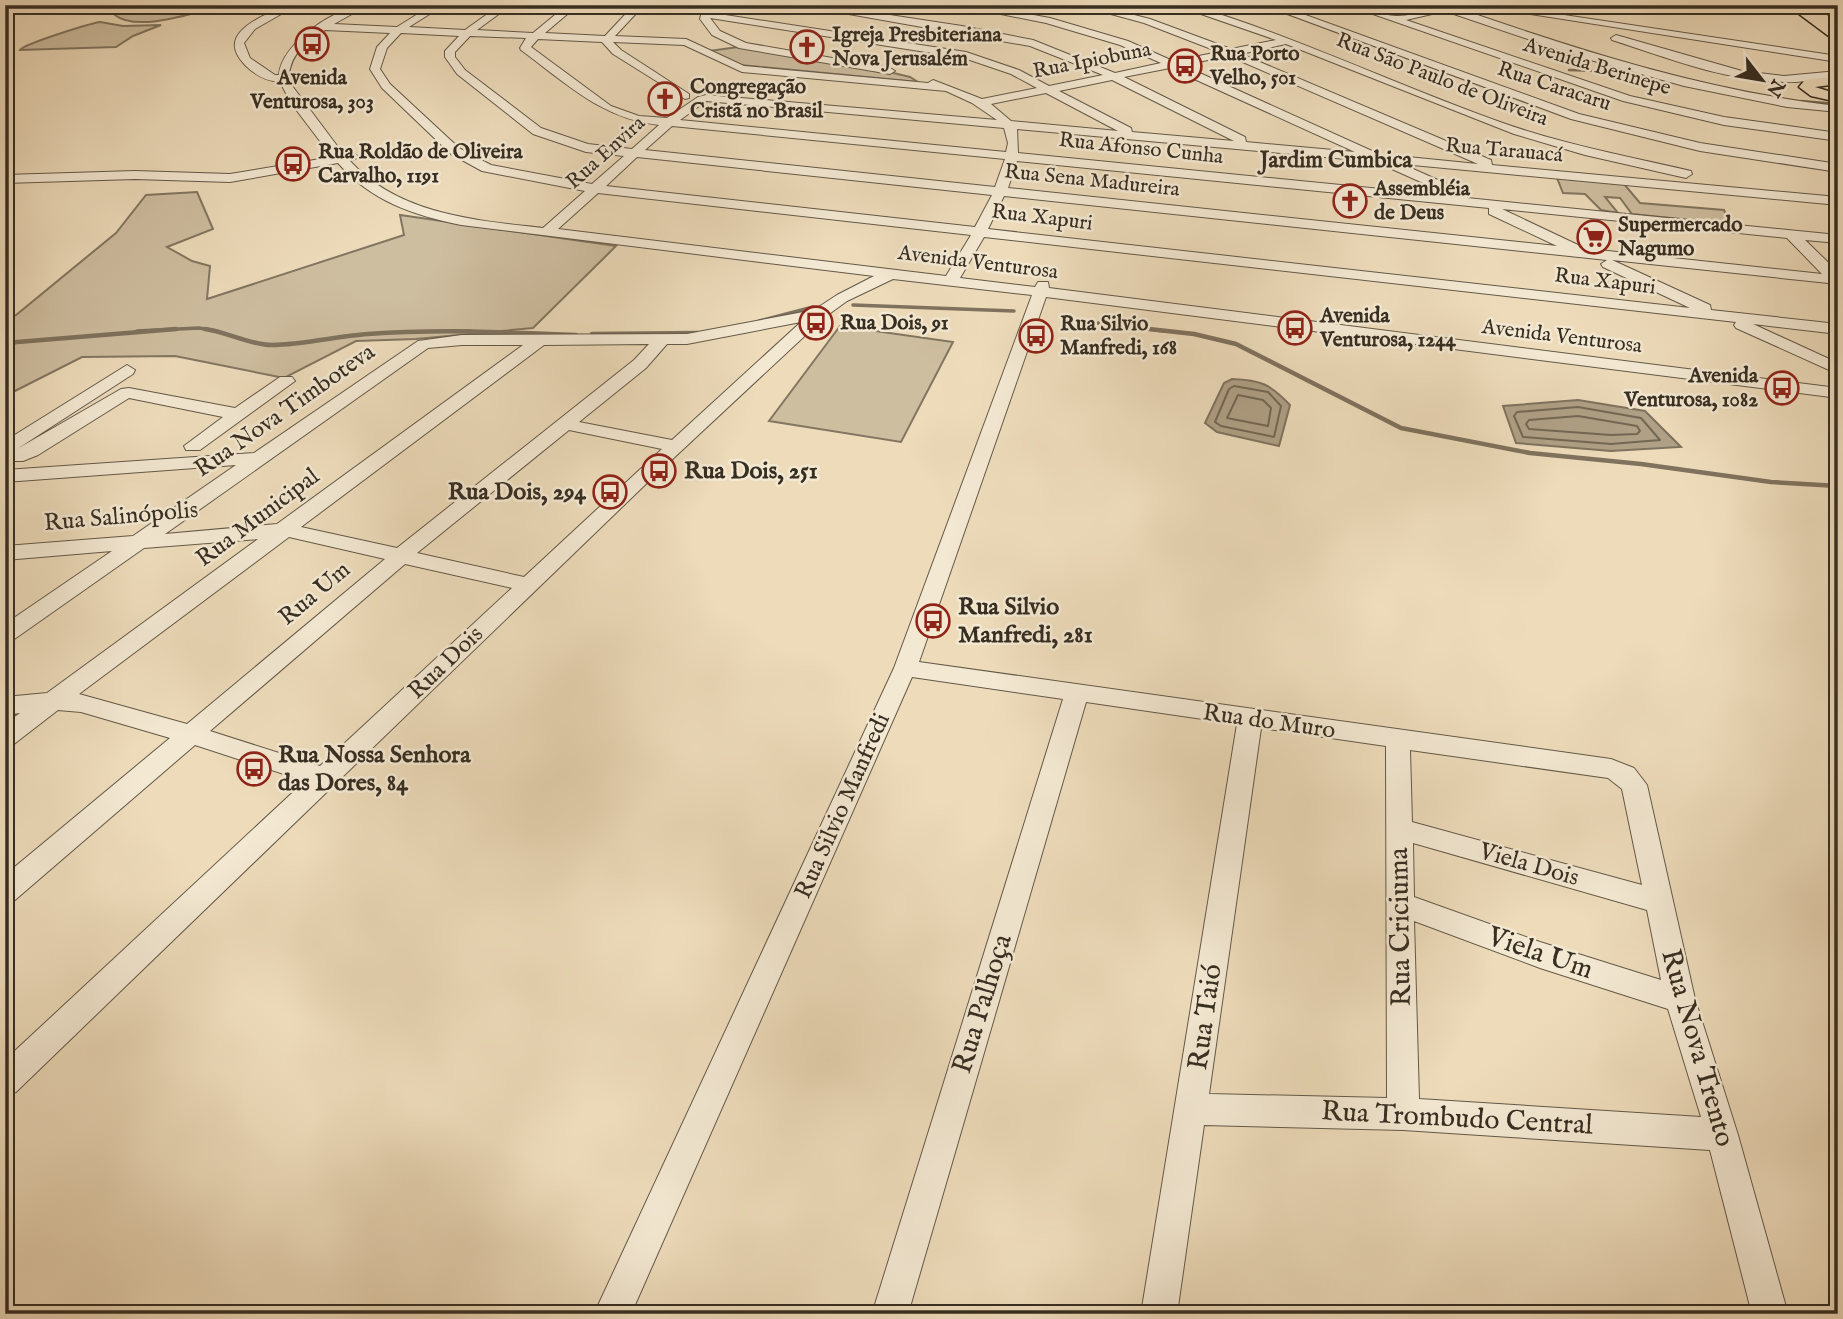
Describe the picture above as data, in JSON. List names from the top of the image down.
{
  "streets": {
    "street": [
      "Rua Ipiobuna",
      "Avenida Berinepe",
      "Rua São Paulo de Oliveira",
      "Rua Caracaru",
      "Rua Afonso Cunha",
      "Rua Tarauacá",
      "Rua Envira",
      "Rua Sena Madureira",
      "Rua Xapuri",
      "Avenida Venturosa",
      "Rua Nova Timboteva",
      "Rua Salinópolis",
      "Rua Municipal",
      "Rua Um",
      "Rua Dois",
      "Rua do Muro",
      "Rua Silvio Manfredi",
      "Viela Dois",
      "Rua Criciuma",
      "Viela Um",
      "Rua Palhoça",
      "Rua Taió",
      "Rua Nova Trento",
      "Rua Trombudo Central"
    ]
  },
  "crossings": [
    ["Rua Ipiobuna", "Avenida Berinepe"],
    ["Rua Ipiobuna", "Rua São Paulo de Oliveira"],
    ["Rua Ipiobuna", "Rua Caracaru"],
    ["Rua São Paulo de Oliveira", "Rua Tarauacá"],
    ["Rua Afonso Cunha", "Rua Envira"],
    ["Rua Tarauacá", "Rua Envira"],
    ["Rua Envira", "Rua Sena Madureira"],
    ["Rua Envira", "Rua Xapuri"],
    ["Rua Envira", "Avenida Venturosa"],
    ["Avenida Venturosa", "Rua Dois"],
    ["Avenida Venturosa", "Rua Silvio Manfredi"],
    ["Rua Nova Timboteva", "Rua Salinópolis"],
    ["Rua Nova Timboteva", "Rua Municipal"],
    ["Rua Salinópolis", "Rua Municipal"],
    ["Rua Salinópolis", "Rua Um"],
    ["Rua Salinópolis", "Rua Dois"],
    ["Rua do Muro", "Rua Silvio Manfredi"],
    ["Rua do Muro", "Rua Criciuma"],
    ["Rua do Muro", "Rua Palhoça"],
    ["Rua do Muro", "Rua Taió"],
    ["Rua do Muro", "Rua Nova Trento"],
    ["Viela Dois", "Rua Criciuma"],
    ["Viela Dois", "Rua Nova Trento"],
    ["Rua Criciuma", "Viela Um"],
    ["Rua Criciuma", "Rua Trombudo Central"],
    ["Viela Um", "Rua Nova Trento"],
    ["Rua Taió", "Rua Trombudo Central"],
    ["Rua Nova Trento", "Rua Trombudo Central"]
  ],
  "districts": ["Jardim Cumbica"],
  "places": {
    "bus stop": [
      "Avenida Venturosa, 303",
      "Rua Porto Velho, 501",
      "Rua Roldão de Oliveira Carvalho, 1191",
      "Rua Dois, 91",
      "Avenida Venturosa, 1244",
      "Rua Silvio Manfredi, 168",
      "Avenida Venturosa, 1082",
      "Rua Dois, 251",
      "Rua Dois, 294",
      "Rua Silvio Manfredi, 281",
      "Rua Nossa Senhora das Dores, 84"
    ],
    "church": ["Igreja Presbiteriana Nova Jerusalém", "Congregação Cristã no Brasil", "Assembléia de Deus"],
    "supermarket": ["Supermercado Nagumo"]
  },
  "north": "bottom right"
}
